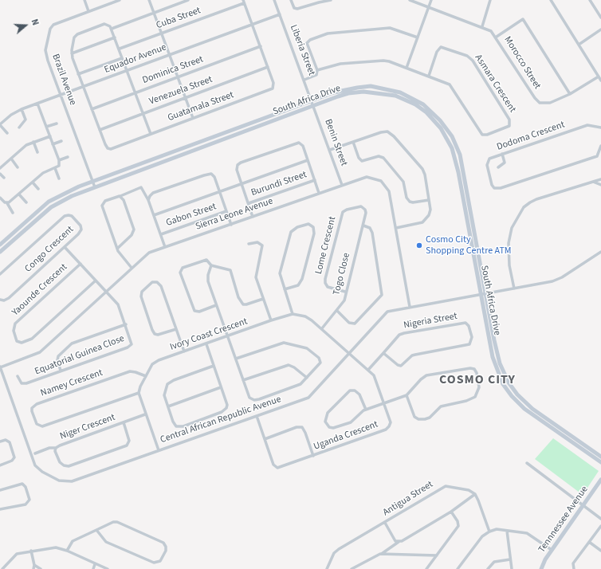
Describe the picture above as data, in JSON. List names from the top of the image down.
{
  "streets": {
    "street": [
      "Cuba Street",
      "Liberia Street",
      "Equador Avenue",
      "Morocco Street",
      "Dominica Street",
      "Brazil Avenue",
      "Asmara Crescent",
      "Venezuela Street",
      "South Africa Drive",
      "Guatamala Street",
      "Dodoma Crescent",
      "Benin Street",
      "Burundi Street",
      "Sierra Leone Avenue",
      "Gabon Street",
      "Lome Crescent",
      "Congo Crescent",
      "Togo Close",
      "Yaounde Crescent",
      "Nigeria Street",
      "Ivory Coast Crescent",
      "Equatorial Guinea Close",
      "Namey Crescent",
      "Central African Republic Avenue",
      "Niger Crescent",
      "Uganda Crescent",
      "Antigua Street",
      "Tennnessee Avenue"
    ]
  },
  "crossings": [
    ["Cuba Street", "Guatamala Street"],
    ["Liberia Street", "Equador Avenue"],
    ["Liberia Street", "South Africa Drive"],
    ["Liberia Street", "Benin Street"],
    ["Equador Avenue", "Brazil Avenue"],
    ["Equador Avenue", "Guatamala Street"],
    ["Dominica Street", "Guatamala Street"],
    ["Brazil Avenue", "South Africa Drive"],
    ["Venezuela Street", "Guatamala Street"],
    ["South Africa Drive", "Benin Street"],
    ["South Africa Drive", "Central African Republic Avenue"],
    ["Benin Street", "Sierra Leone Avenue"],
    ["Sierra Leone Avenue", "Equatorial Guinea Close"],
    ["Sierra Leone Avenue", "Central African Republic Avenue"],
    ["Lome Crescent", "Togo Close"],
    ["Congo Crescent", "Equatorial Guinea Close"],
    ["Yaounde Crescent", "Equatorial Guinea Close"],
    ["Nigeria Street", "Uganda Crescent"],
    ["Ivory Coast Crescent", "Namey Crescent"],
    ["Central African Republic Avenue", "Uganda Crescent"]
  ],
  "districts": ["COSMO CITY"],
  "places": ["Cosmo City Shopping Centre ATM"],
  "north": "right"
}
